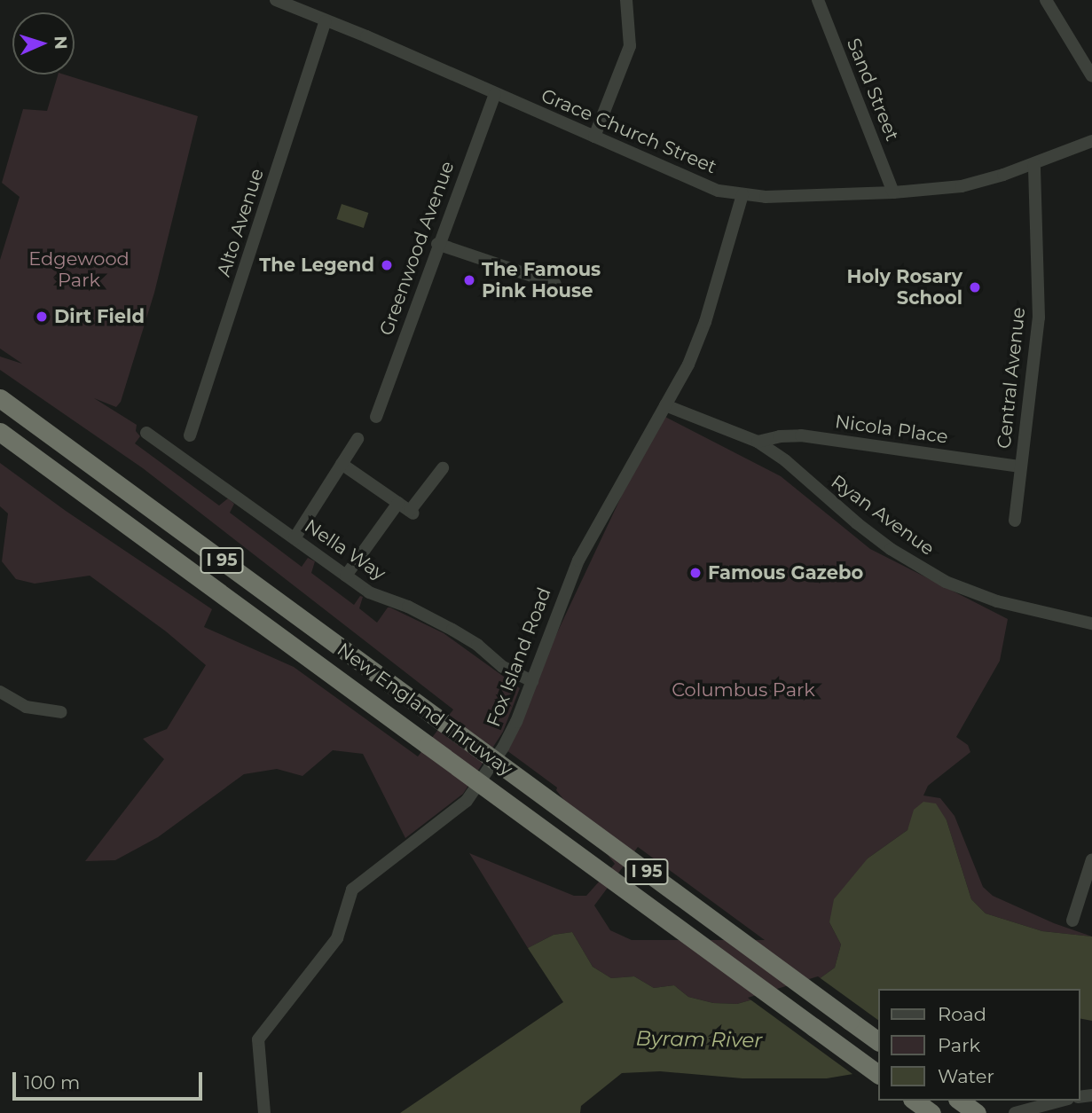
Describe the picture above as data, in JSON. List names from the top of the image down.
{
  "streets": {
    "highway": ["I 95", "New England Thruway"],
    "street": [
      "Sand Street",
      "Grace Church Street",
      "Alto Avenue",
      "Greenwood Avenue",
      "Central Avenue",
      "Nicola Place",
      "Ryan Avenue",
      "Nella Way",
      "Fox Island Road"
    ]
  },
  "crossings": [
    ["Sand Street", "Grace Church Street"],
    ["Grace Church Street", "Alto Avenue"],
    ["Grace Church Street", "Greenwood Avenue"],
    ["Grace Church Street", "Central Avenue"],
    ["Grace Church Street", "Fox Island Road"],
    ["Central Avenue", "Nicola Place"],
    ["Nicola Place", "Ryan Avenue"],
    ["Ryan Avenue", "Fox Island Road"],
    ["Nella Way", "Fox Island Road"]
  ],
  "water": ["Byram River"],
  "parks": ["Edgewood Park", "Columbus Park"],
  "places": [
    "The Legend",
    "The Famous Pink House",
    "Holy Rosary School",
    "Dirt Field",
    "Famous Gazebo"
  ],
  "legend": ["Road", "Park", "Water"],
  "scale_bar": "100 m",
  "north": "right"
}
